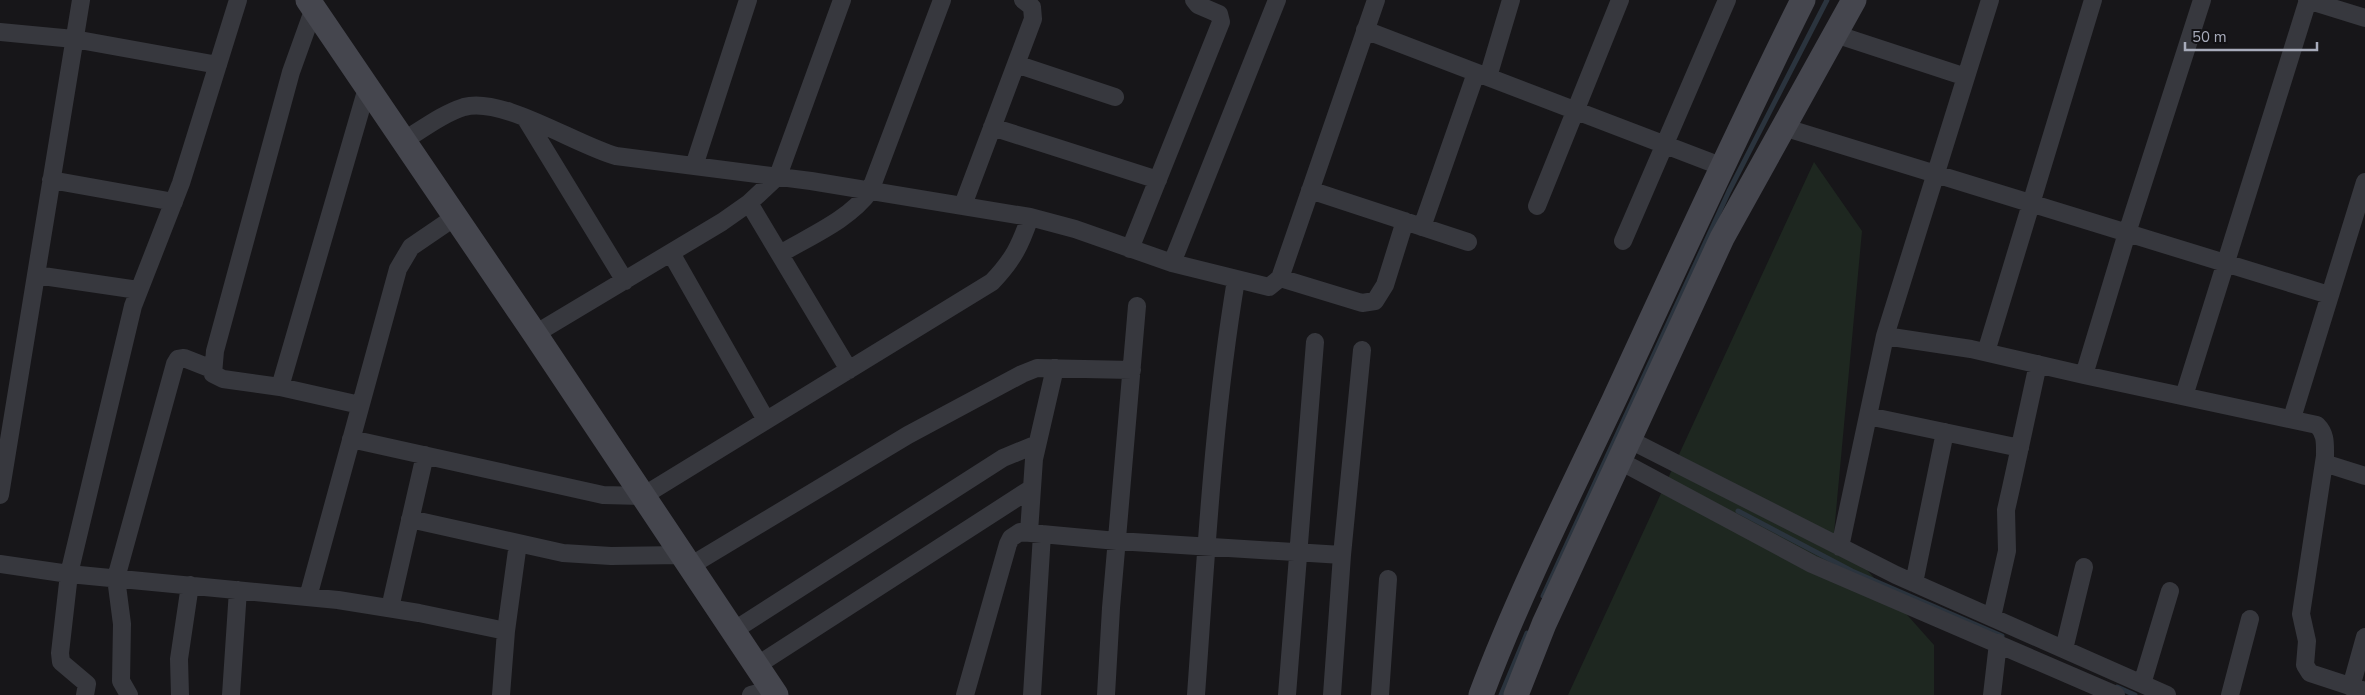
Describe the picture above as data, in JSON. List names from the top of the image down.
{
  "scale_bar": "50 m"
}
